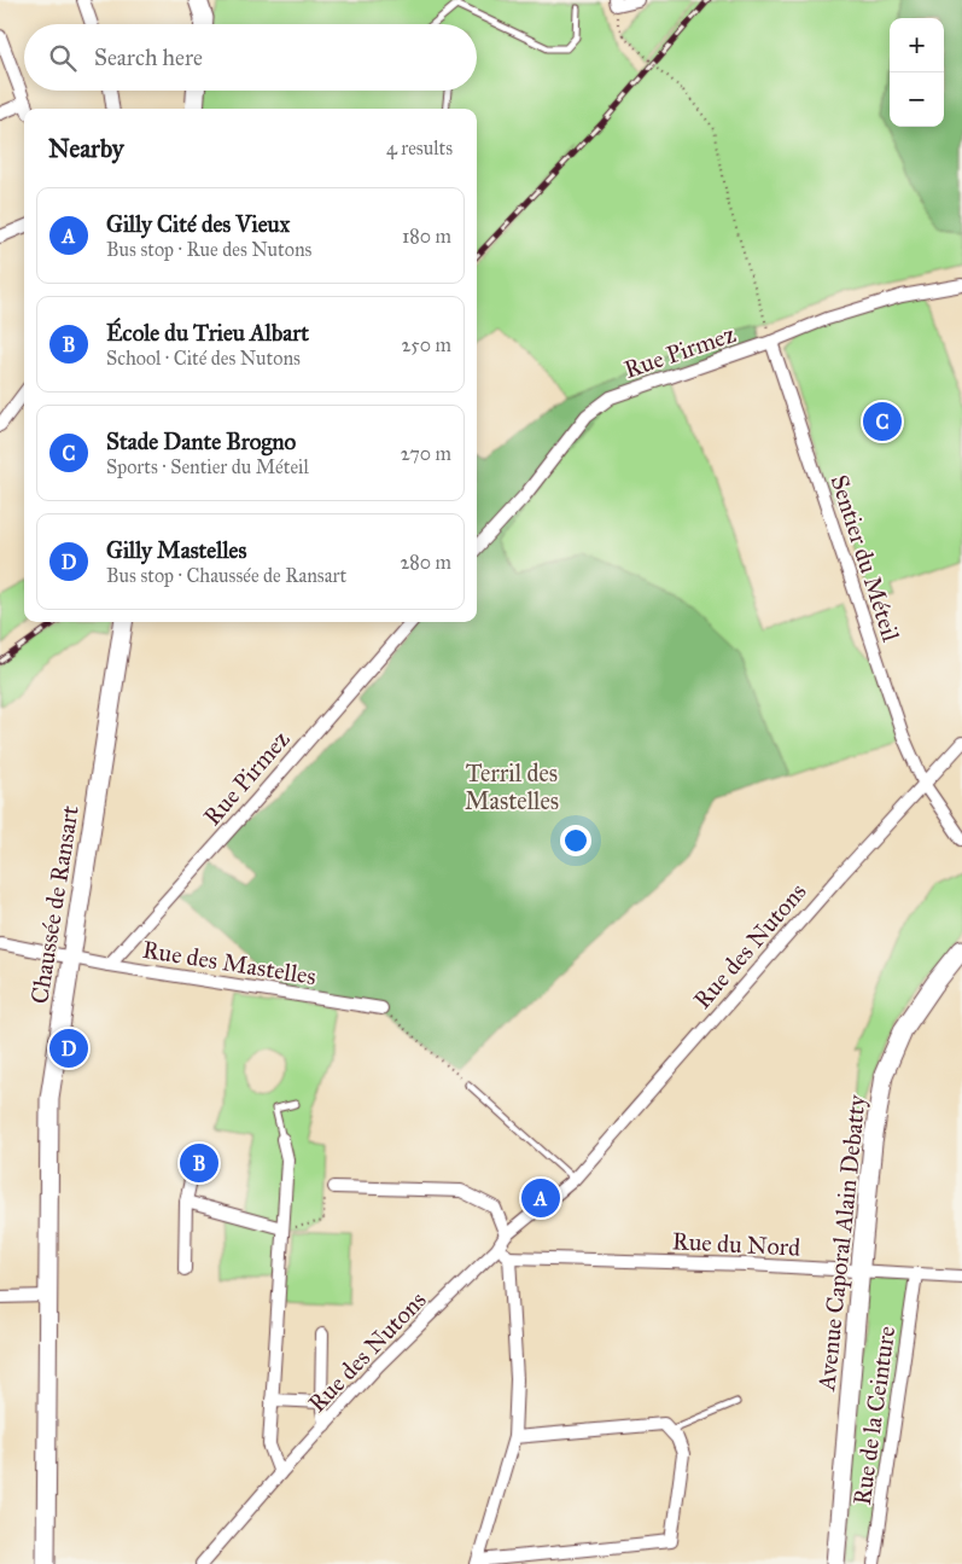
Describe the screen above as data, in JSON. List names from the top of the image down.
{
  "streets": {
    "main road": ["Chaussée de Ransart", "Avenue Caporal Alain Debatty"],
    "street": [
      "Rue Pirmez",
      "Sentier du Méteil",
      "Rue des Nutons",
      "Rue des Mastelles",
      "Rue du Nord",
      "Rue de la Ceinture"
    ]
  },
  "crossings": [
    ["Rue Pirmez", "Sentier du Méteil"],
    ["Rue Pirmez", "Rue des Mastelles"],
    ["Sentier du Méteil", "Rue des Nutons"],
    ["Chaussée de Ransart", "Rue des Mastelles"],
    ["Avenue Caporal Alain Debatty", "Rue du Nord"],
    ["Rue du Nord", "Rue de la Ceinture"]
  ],
  "parks": ["Terril des Mastelles"],
  "page": {
    "map_buttons": ["+", "−"],
    "search": "Search here",
    "heading": ["Nearby", "4 results"],
    "list": [
      {
        "mark": "A",
        "name": "Gilly Cité des Vieux",
        "note": "Bus stop · Rue des Nutons",
        "value": "180 m"
      },
      {
        "mark": "B",
        "name": "École du Trieu Albart",
        "note": "School · Cité des Nutons",
        "value": "250 m"
      },
      {
        "mark": "C",
        "name": "Stade Dante Brogno",
        "note": "Sports · Sentier du Méteil",
        "value": "270 m"
      },
      {
        "mark": "D",
        "name": "Gilly Mastelles",
        "note": "Bus stop · Chaussée de Ransart",
        "value": "280 m"
      }
    ],
    "pins": [
      "C",
      "D",
      "B",
      "A"
    ]
  }
}
